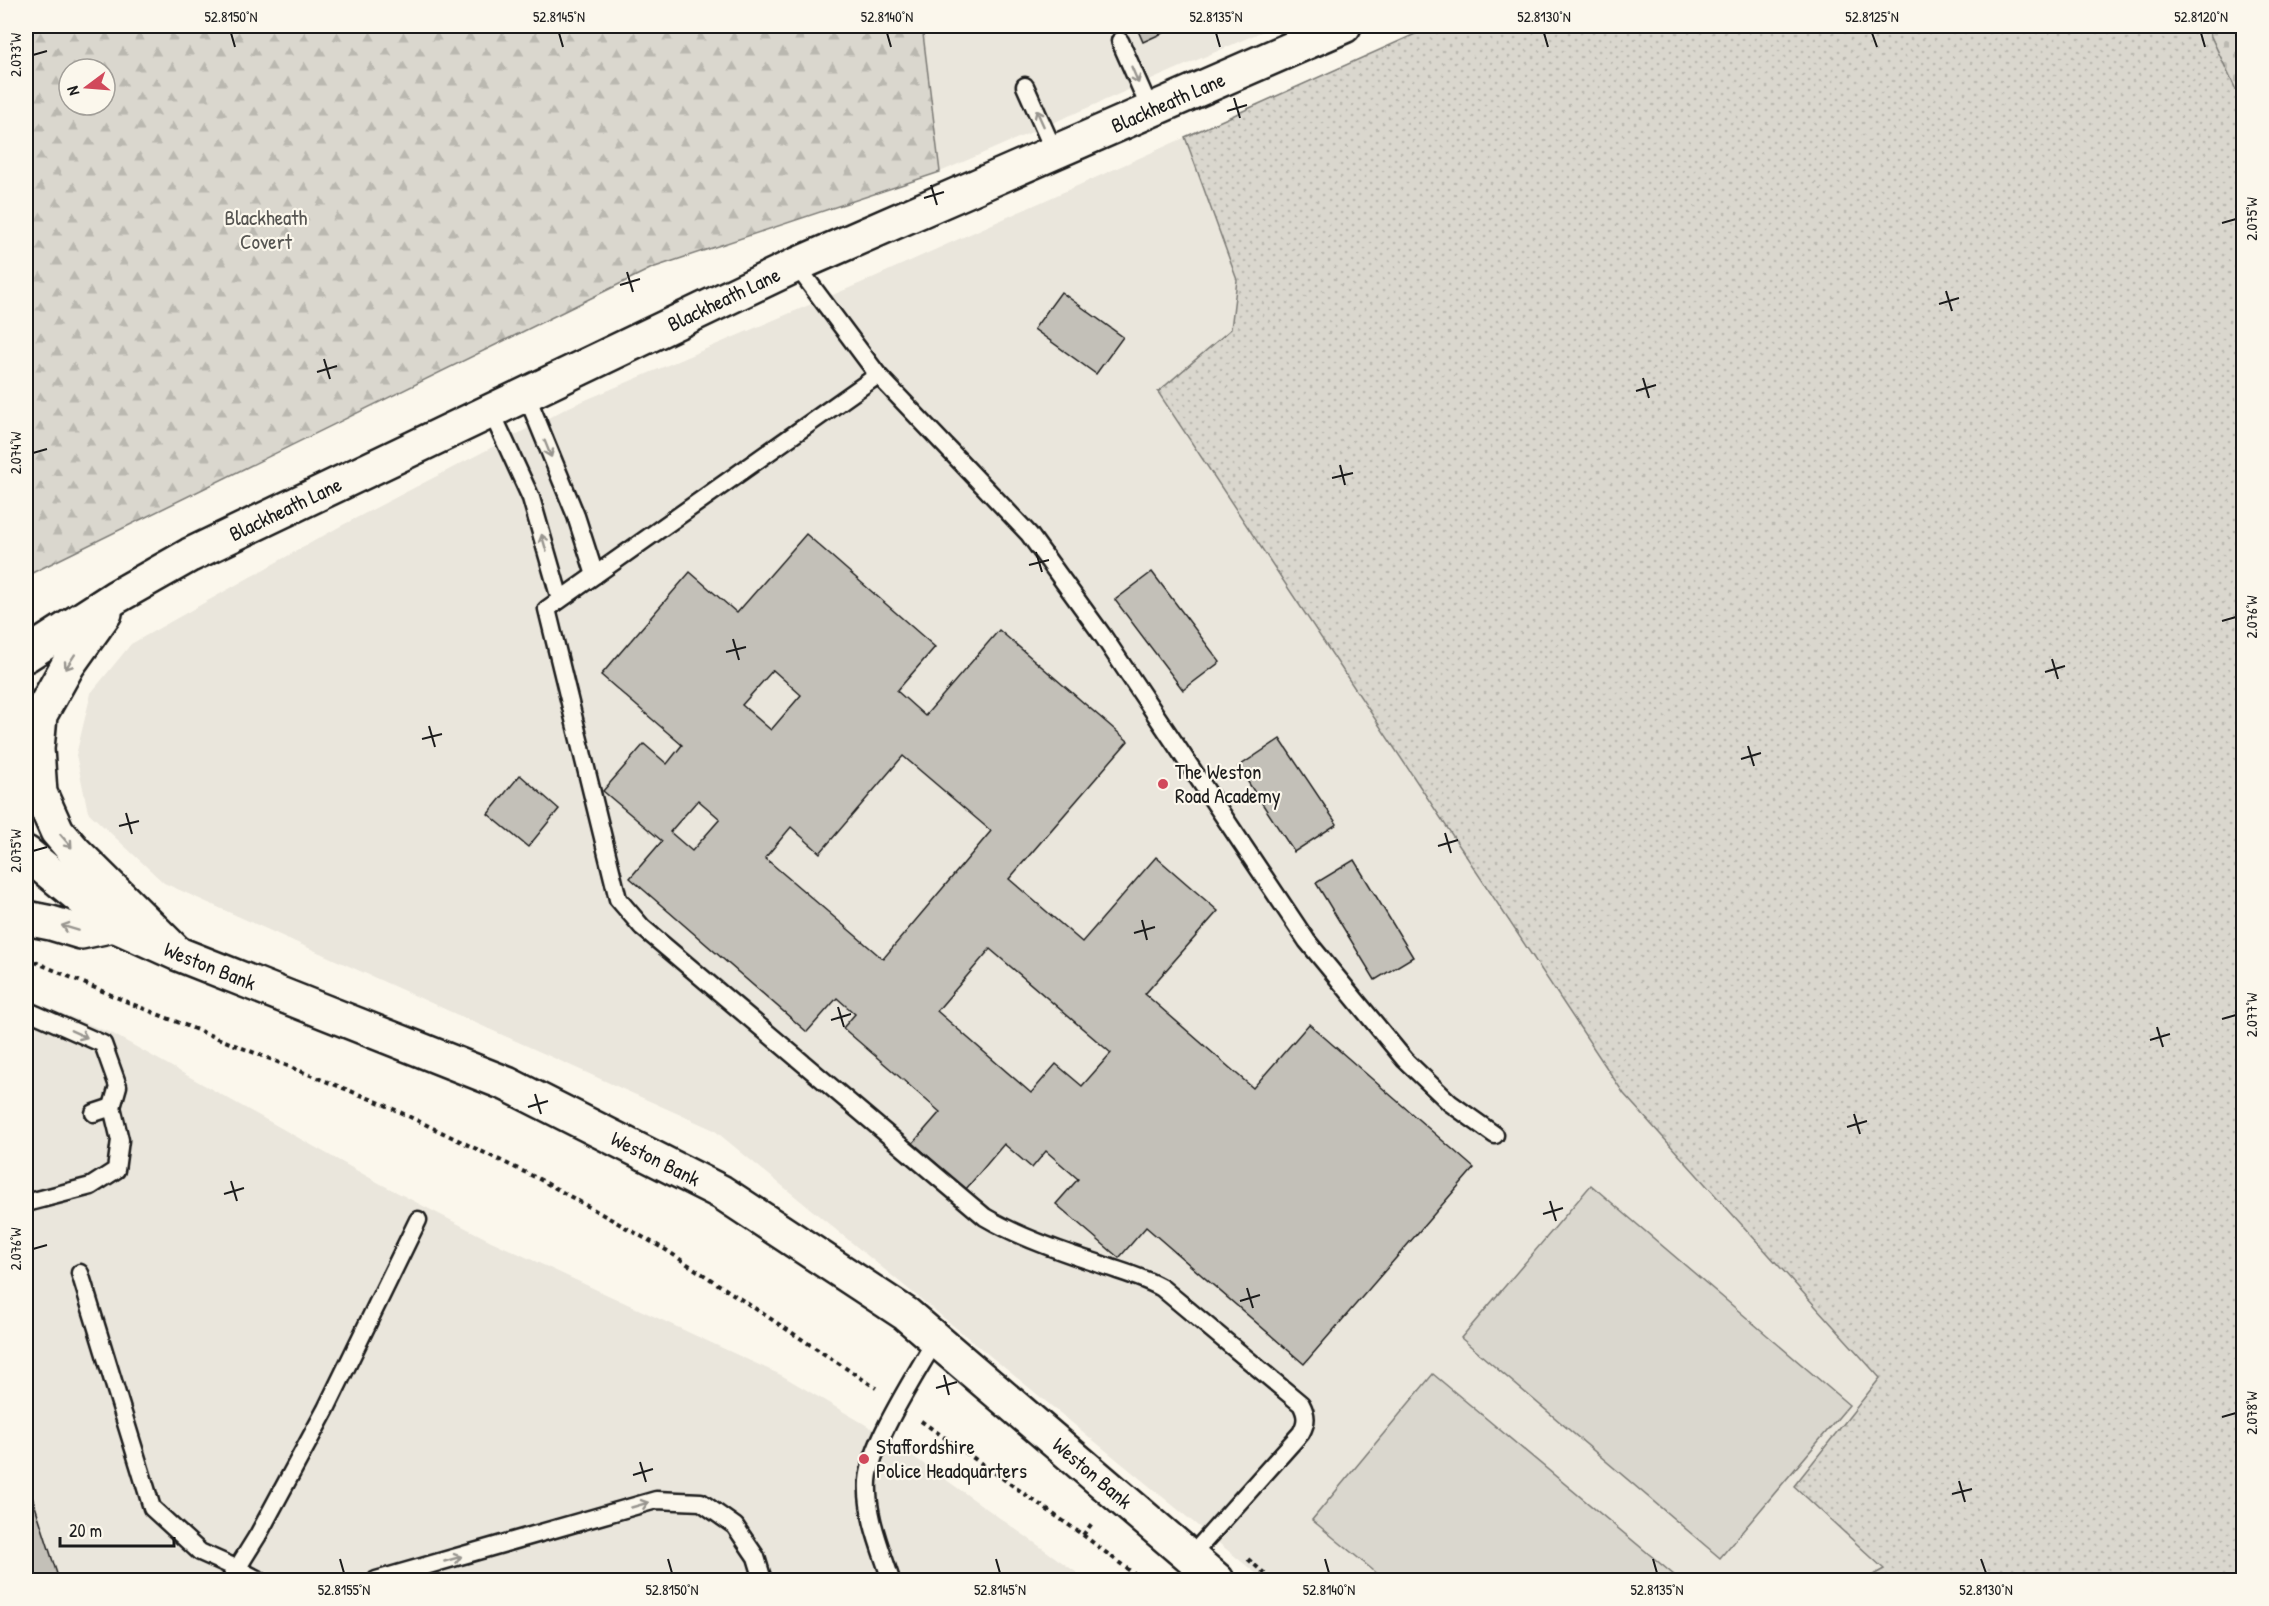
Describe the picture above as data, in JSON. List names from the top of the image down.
{
  "streets": {
    "main road": ["Blackheath Lane", "Weston Bank"]
  },
  "crossings": [
    ["Blackheath Lane", "Weston Bank"]
  ],
  "parks": ["Blackheath Covert"],
  "places": ["The Weston Road Academy", "Staffordshire Police Headquarters"],
  "scale_bar": "20 m",
  "north": "left",
  "coordinates": [
    "52.8150°N",
    "52.8145°N",
    "52.8140°N",
    "52.8135°N",
    "52.8130°N",
    "52.8125°N",
    "52.8120°N",
    "2.073°W",
    "2.075°W",
    "2.074°W",
    "2.076°W",
    "2.077°W",
    "2.078°W",
    "52.8155°N"
  ]
}
